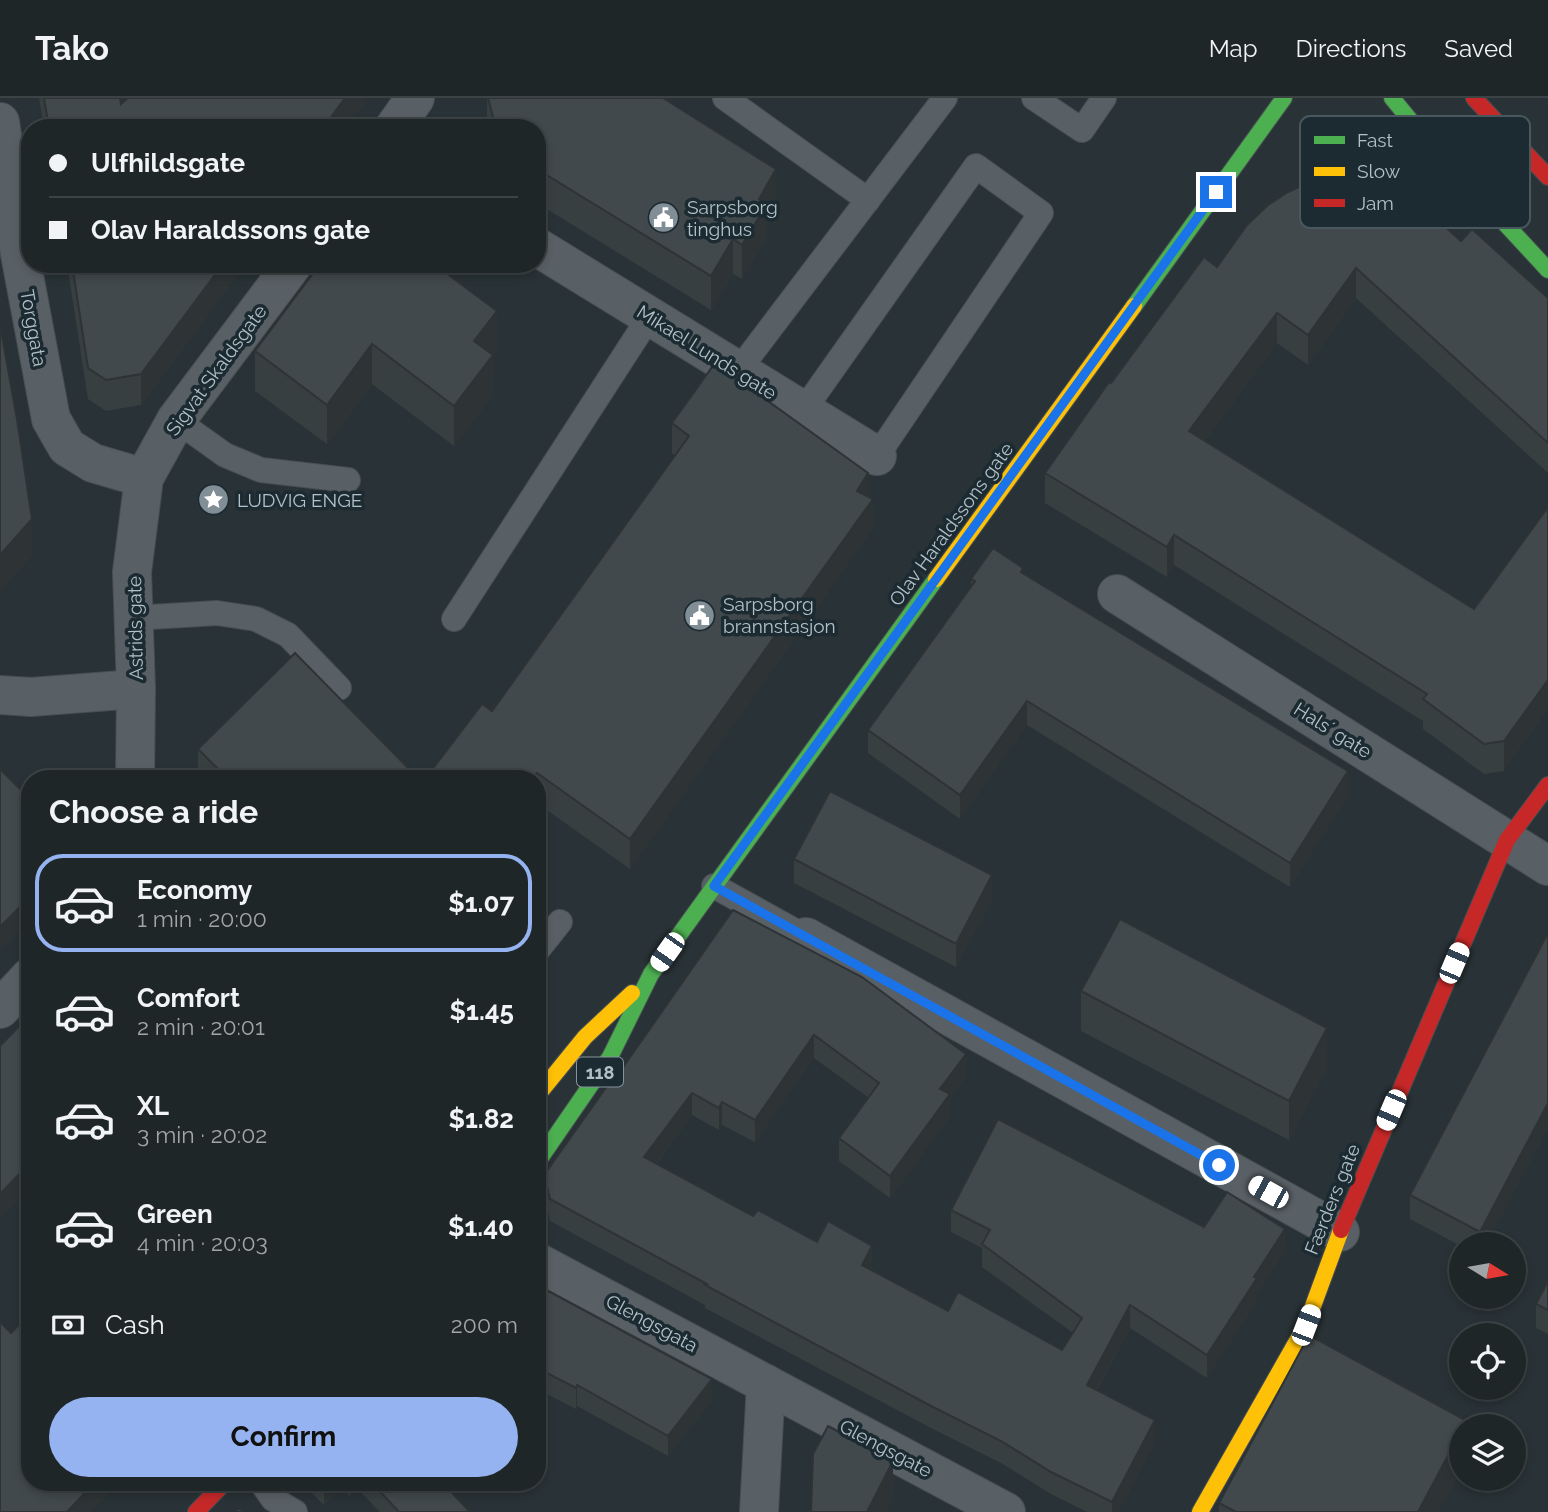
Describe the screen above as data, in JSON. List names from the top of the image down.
{
  "streets": {
    "main road": ["Olav Haraldssons gate", "118", "Færders gate"],
    "street": [
      "Torggata",
      "Mikael Lunds gate",
      "Sigvat Skaldsgate",
      "Astrids gate",
      "Hals´ gate",
      "Glengsgata",
      "Glengsgate"
    ]
  },
  "crossings": [
    ["Torggata", "Sigvat Skaldsgate"],
    ["Torggata", "Astrids gate"],
    ["Sigvat Skaldsgate", "Astrids gate"],
    ["Hals´ gate", "Færders gate"],
    ["Glengsgata", "Glengsgate"]
  ],
  "places": {
    "public building": ["Sarpsborg tinghus", "Sarpsborg brannstasjon"],
    "place": ["LUDVIG ENGE"]
  },
  "legend": ["Fast", "Slow", "Jam"],
  "north": "right",
  "page": {
    "header": "Tako",
    "nav": ["Map", "Directions", "Saved"],
    "banner": ["Ulfhildsgate", "Olav Haraldssons gate"],
    "heading": "Choose a ride",
    "list": [
      {
        "name": "Economy",
        "note": "1 min · 20:00",
        "value": "$1.07"
      },
      {
        "name": "Comfort",
        "note": "2 min · 20:01",
        "value": "$1.45"
      },
      {
        "name": "XL",
        "note": "3 min · 20:02",
        "value": "$1.82"
      },
      {
        "name": "Green",
        "note": "4 min · 20:03",
        "value": "$1.40"
      }
    ],
    "pay": ["Cash", "200 m"],
    "buttons": "Confirm"
  }
}
